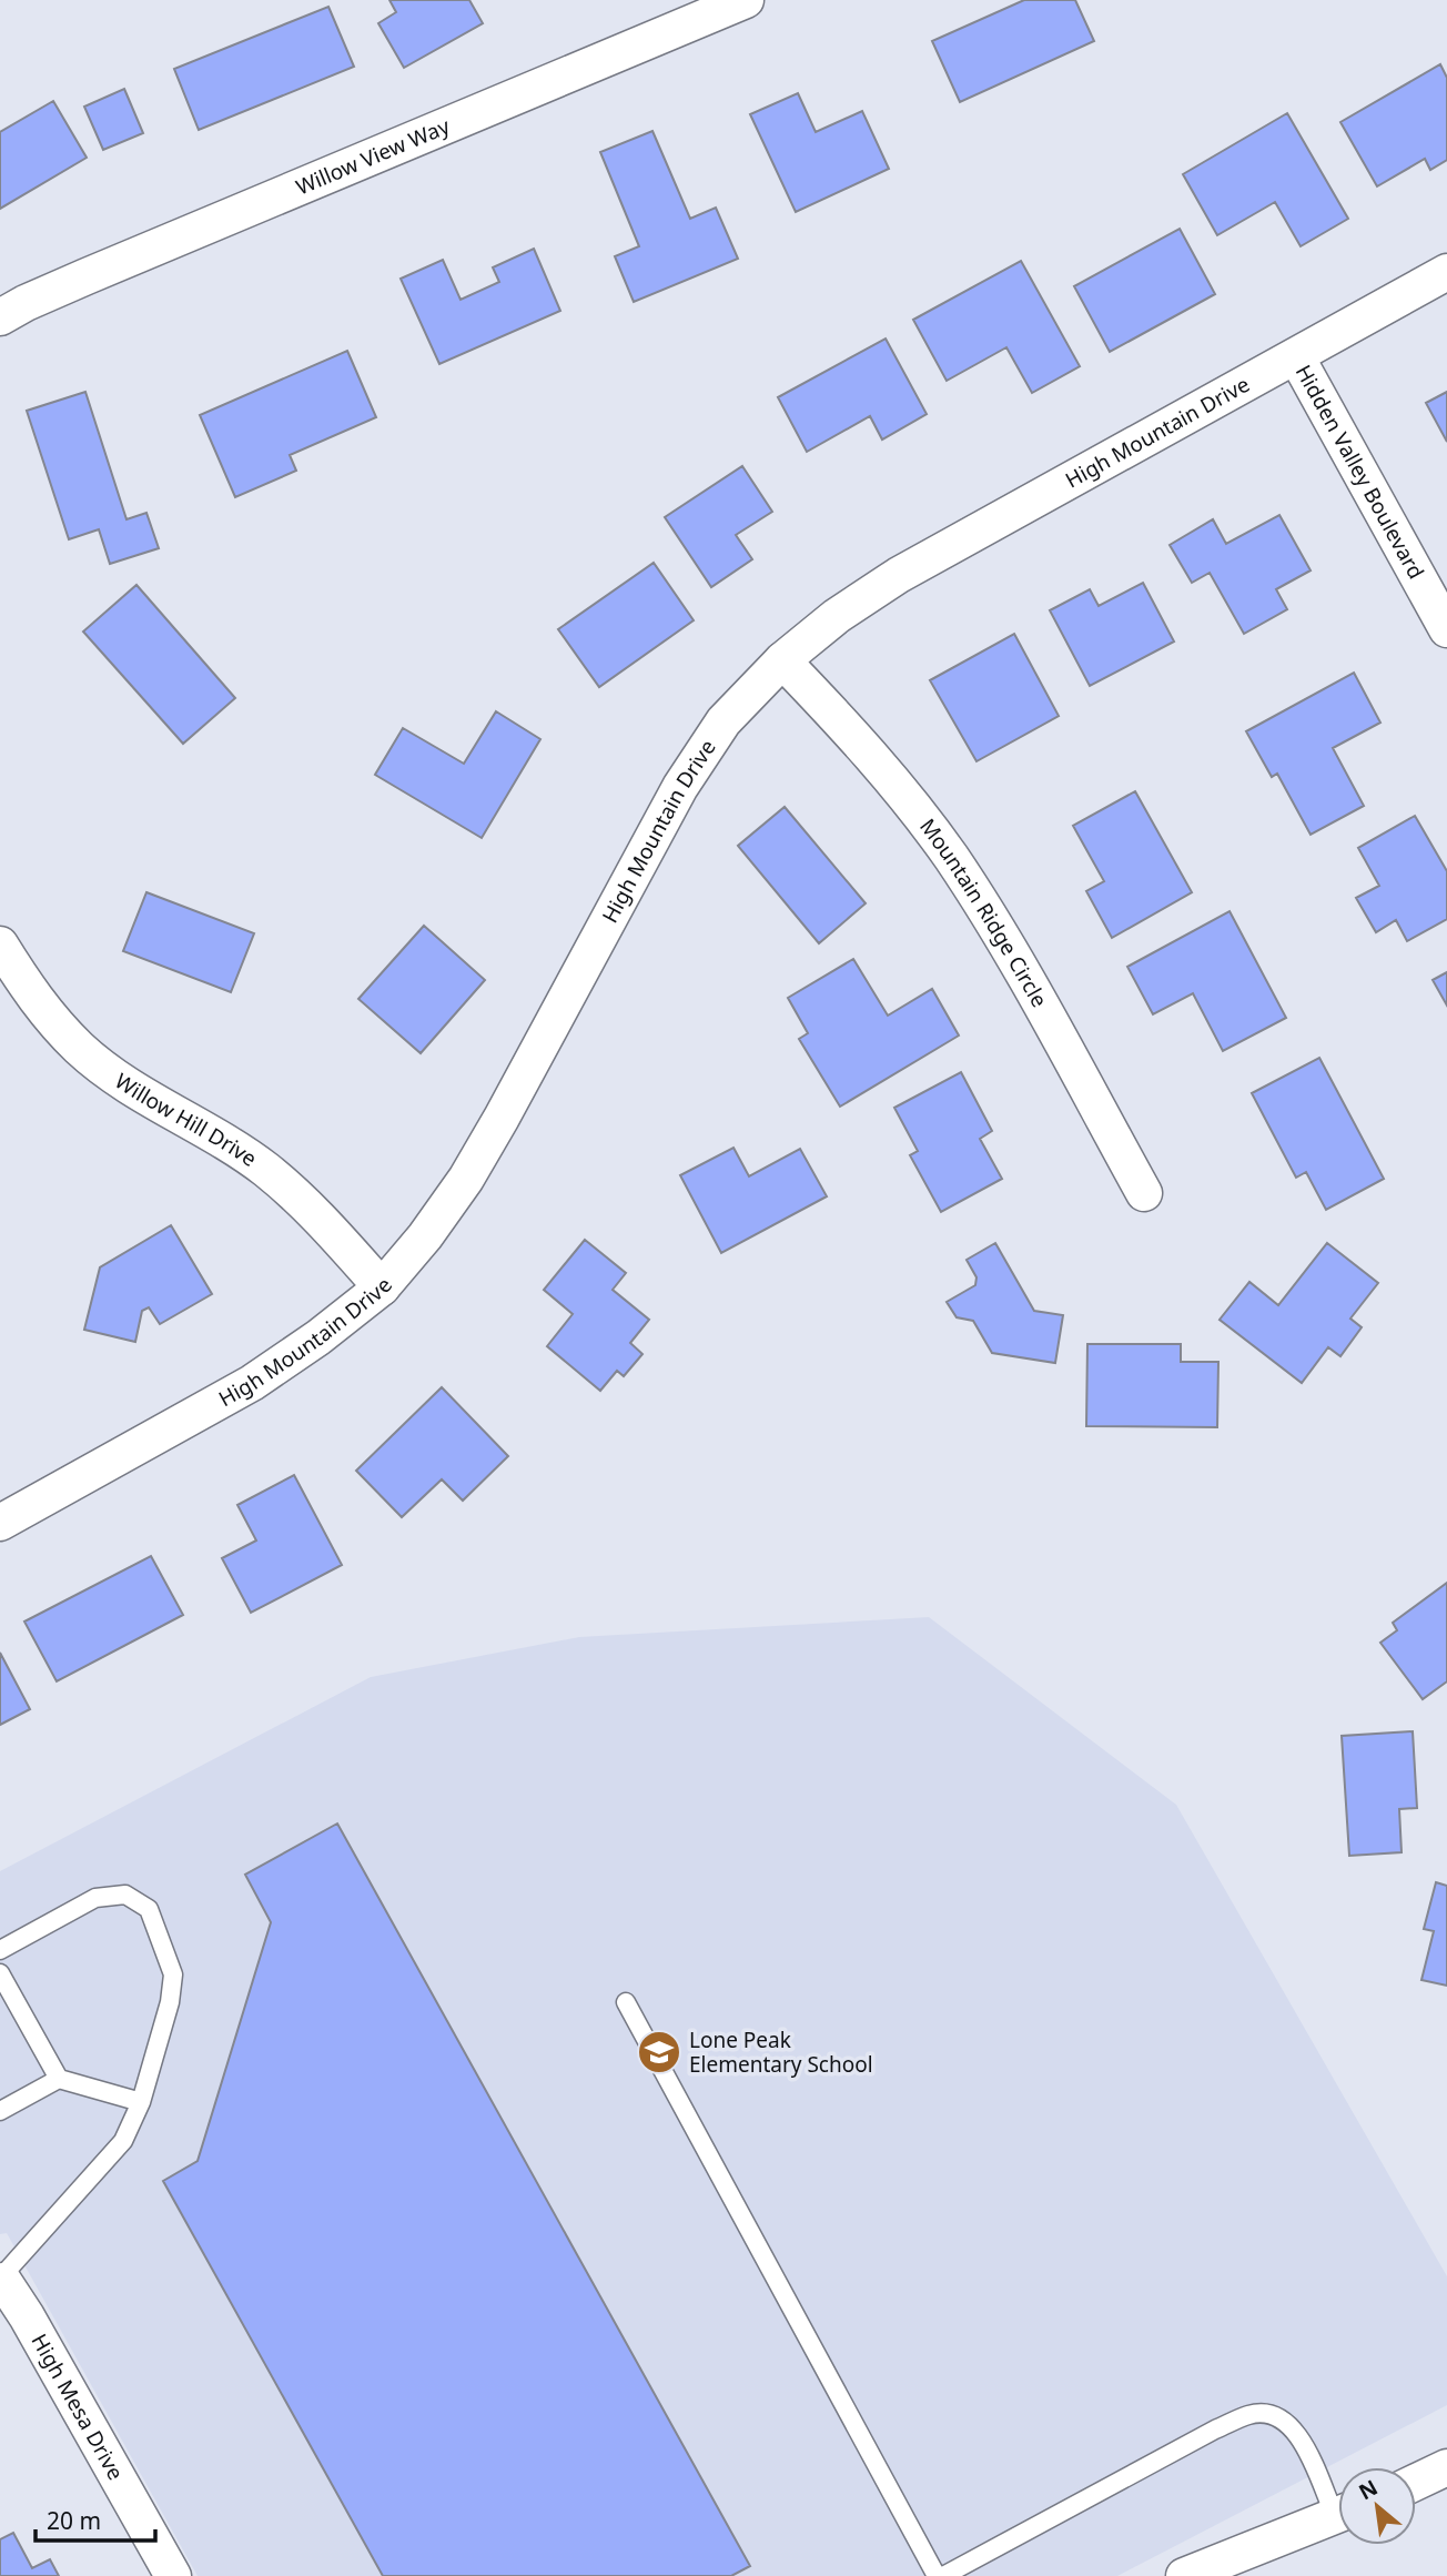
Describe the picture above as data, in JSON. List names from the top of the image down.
{
  "streets": {
    "street": [
      "Willow View Way",
      "High Mountain Drive",
      "Hidden Valley Boulevard",
      "Mountain Ridge Circle",
      "Willow Hill Drive",
      "High Mesa Drive"
    ]
  },
  "crossings": [
    ["High Mountain Drive", "Hidden Valley Boulevard"],
    ["High Mountain Drive", "Mountain Ridge Circle"],
    ["High Mountain Drive", "Willow Hill Drive"]
  ],
  "places": {
    "school or university": ["Lone Peak Elementary School"]
  },
  "scale_bar": "20 m",
  "north": "top left"
}
